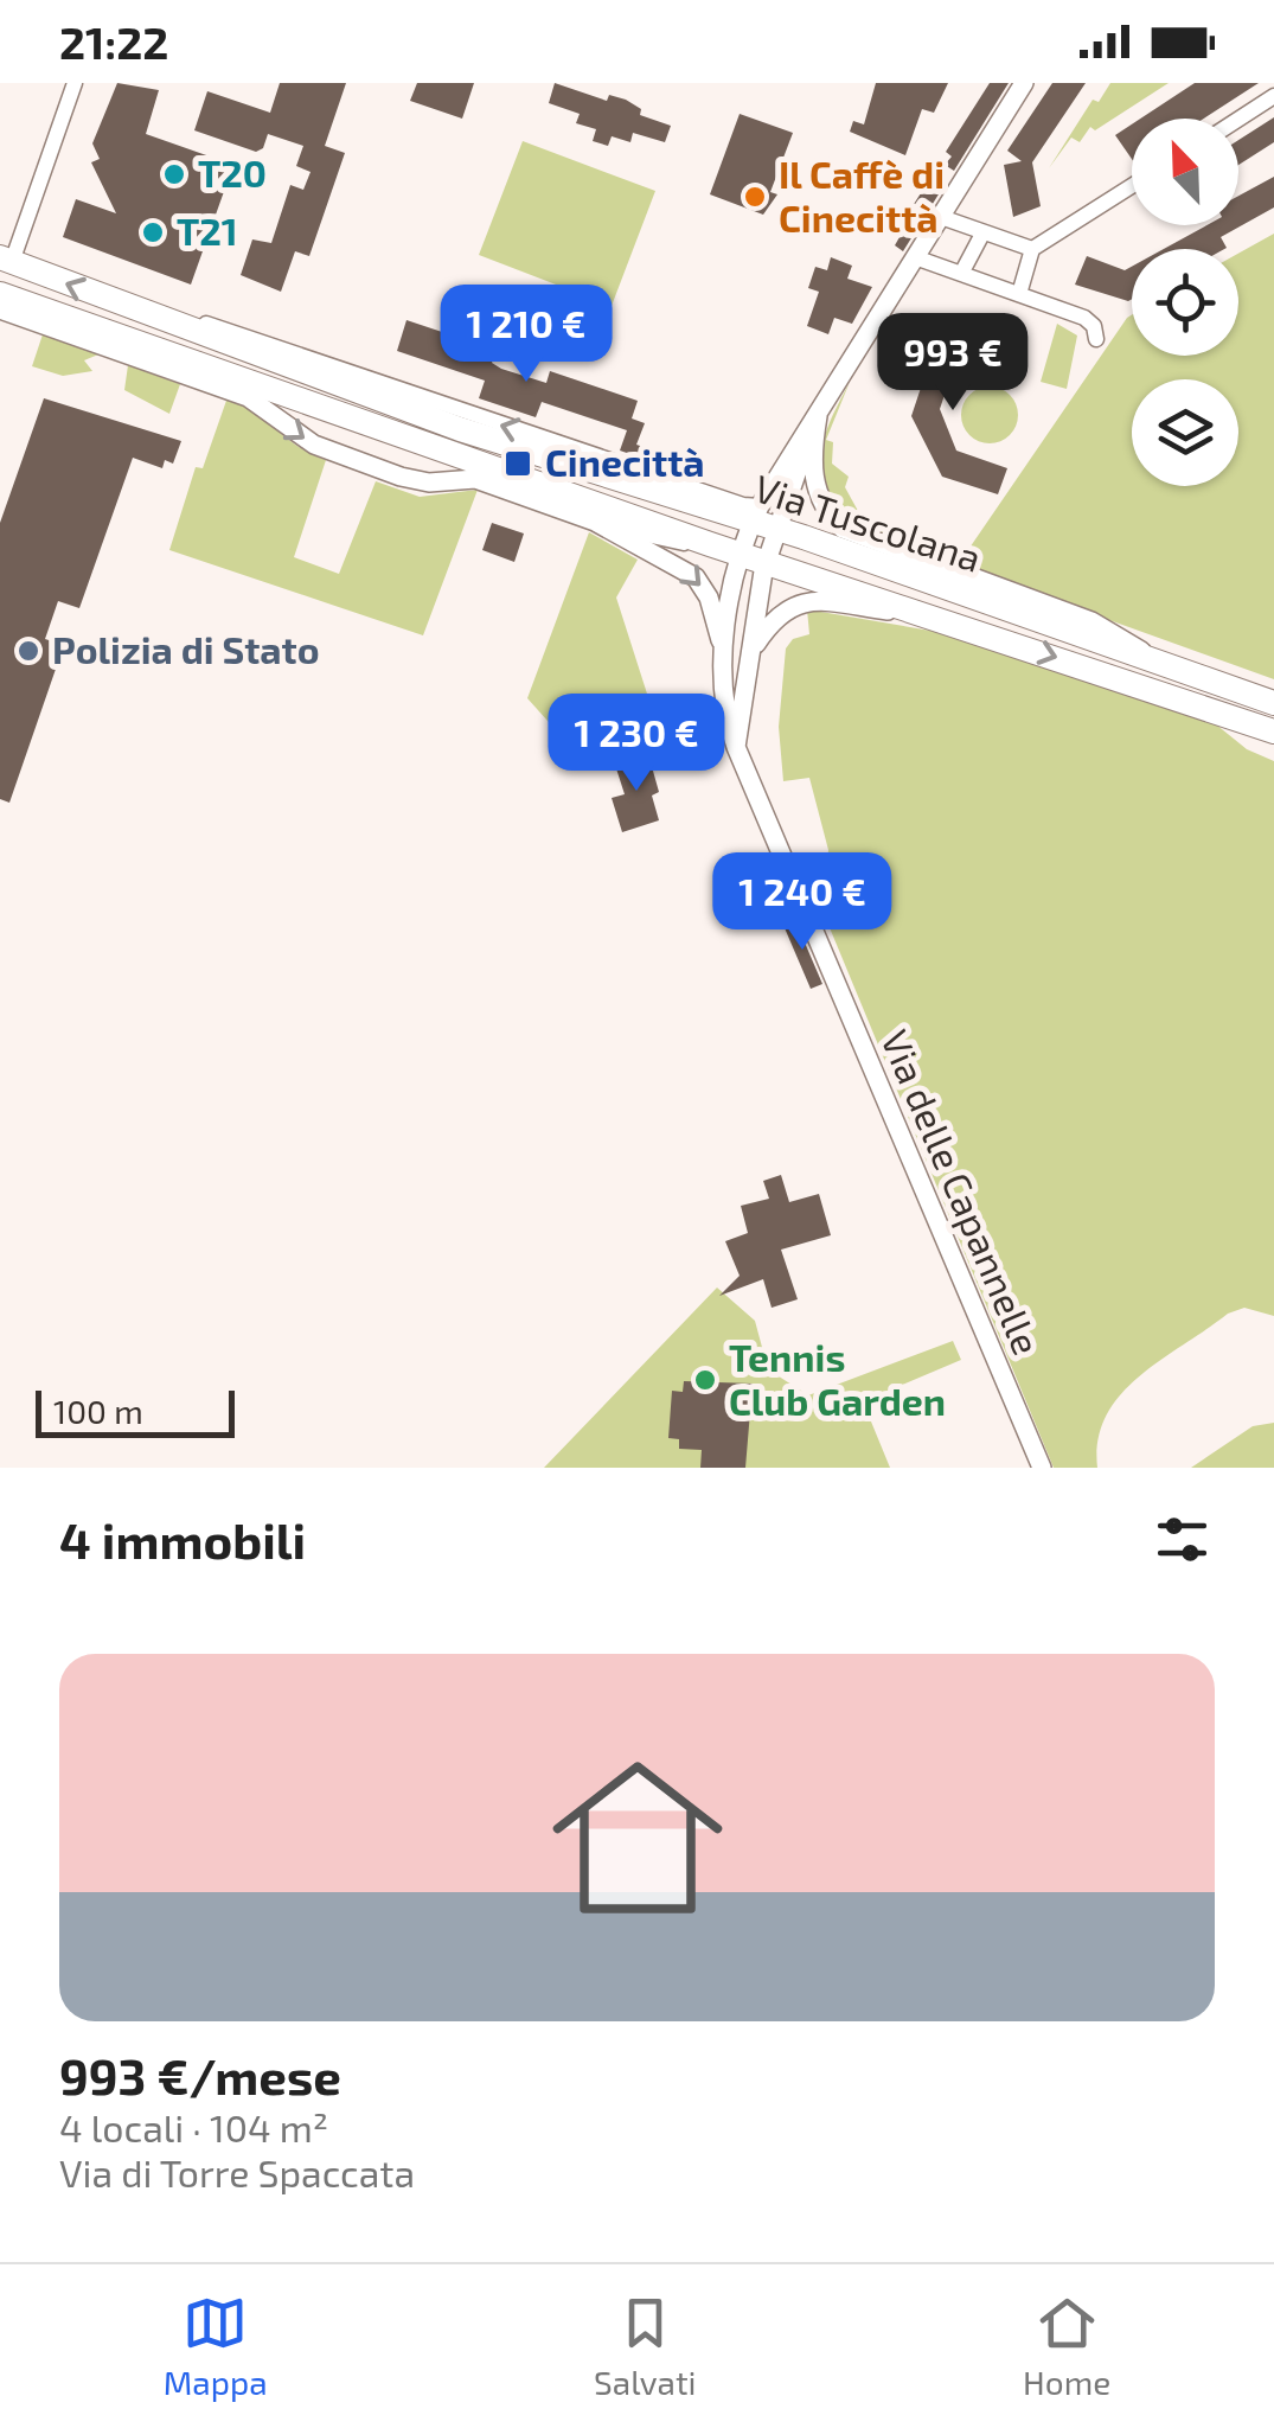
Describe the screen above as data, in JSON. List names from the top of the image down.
{
  "streets": {
    "main road": ["Via Tuscolana"],
    "street": ["Via delle Capannelle"]
  },
  "crossings": [
    ["Via Tuscolana", "Via delle Capannelle"]
  ],
  "places": {
    "other": [
      "T20",
      "Il Caffè di Cinecittà",
      "T21",
      "Polizia di Stato",
      "Tennis Club Garden"
    ],
    "transit": ["Cinecittà"]
  },
  "scale_bar": "100 m",
  "north": "top left",
  "page": {
    "status": "21:22",
    "price": [
      "1 210 €",
      "993 €",
      "1 230 €",
      "1 240 €"
    ],
    "scale": "100 m",
    "heading": "4 immobili",
    "list": [
      {
        "name": "993 €/mese",
        "note": "4 locali · 104 m² · Via di Torre Spaccata"
      }
    ],
    "tabs": ["Mappa", "Salvati", "Home"]
  }
}
